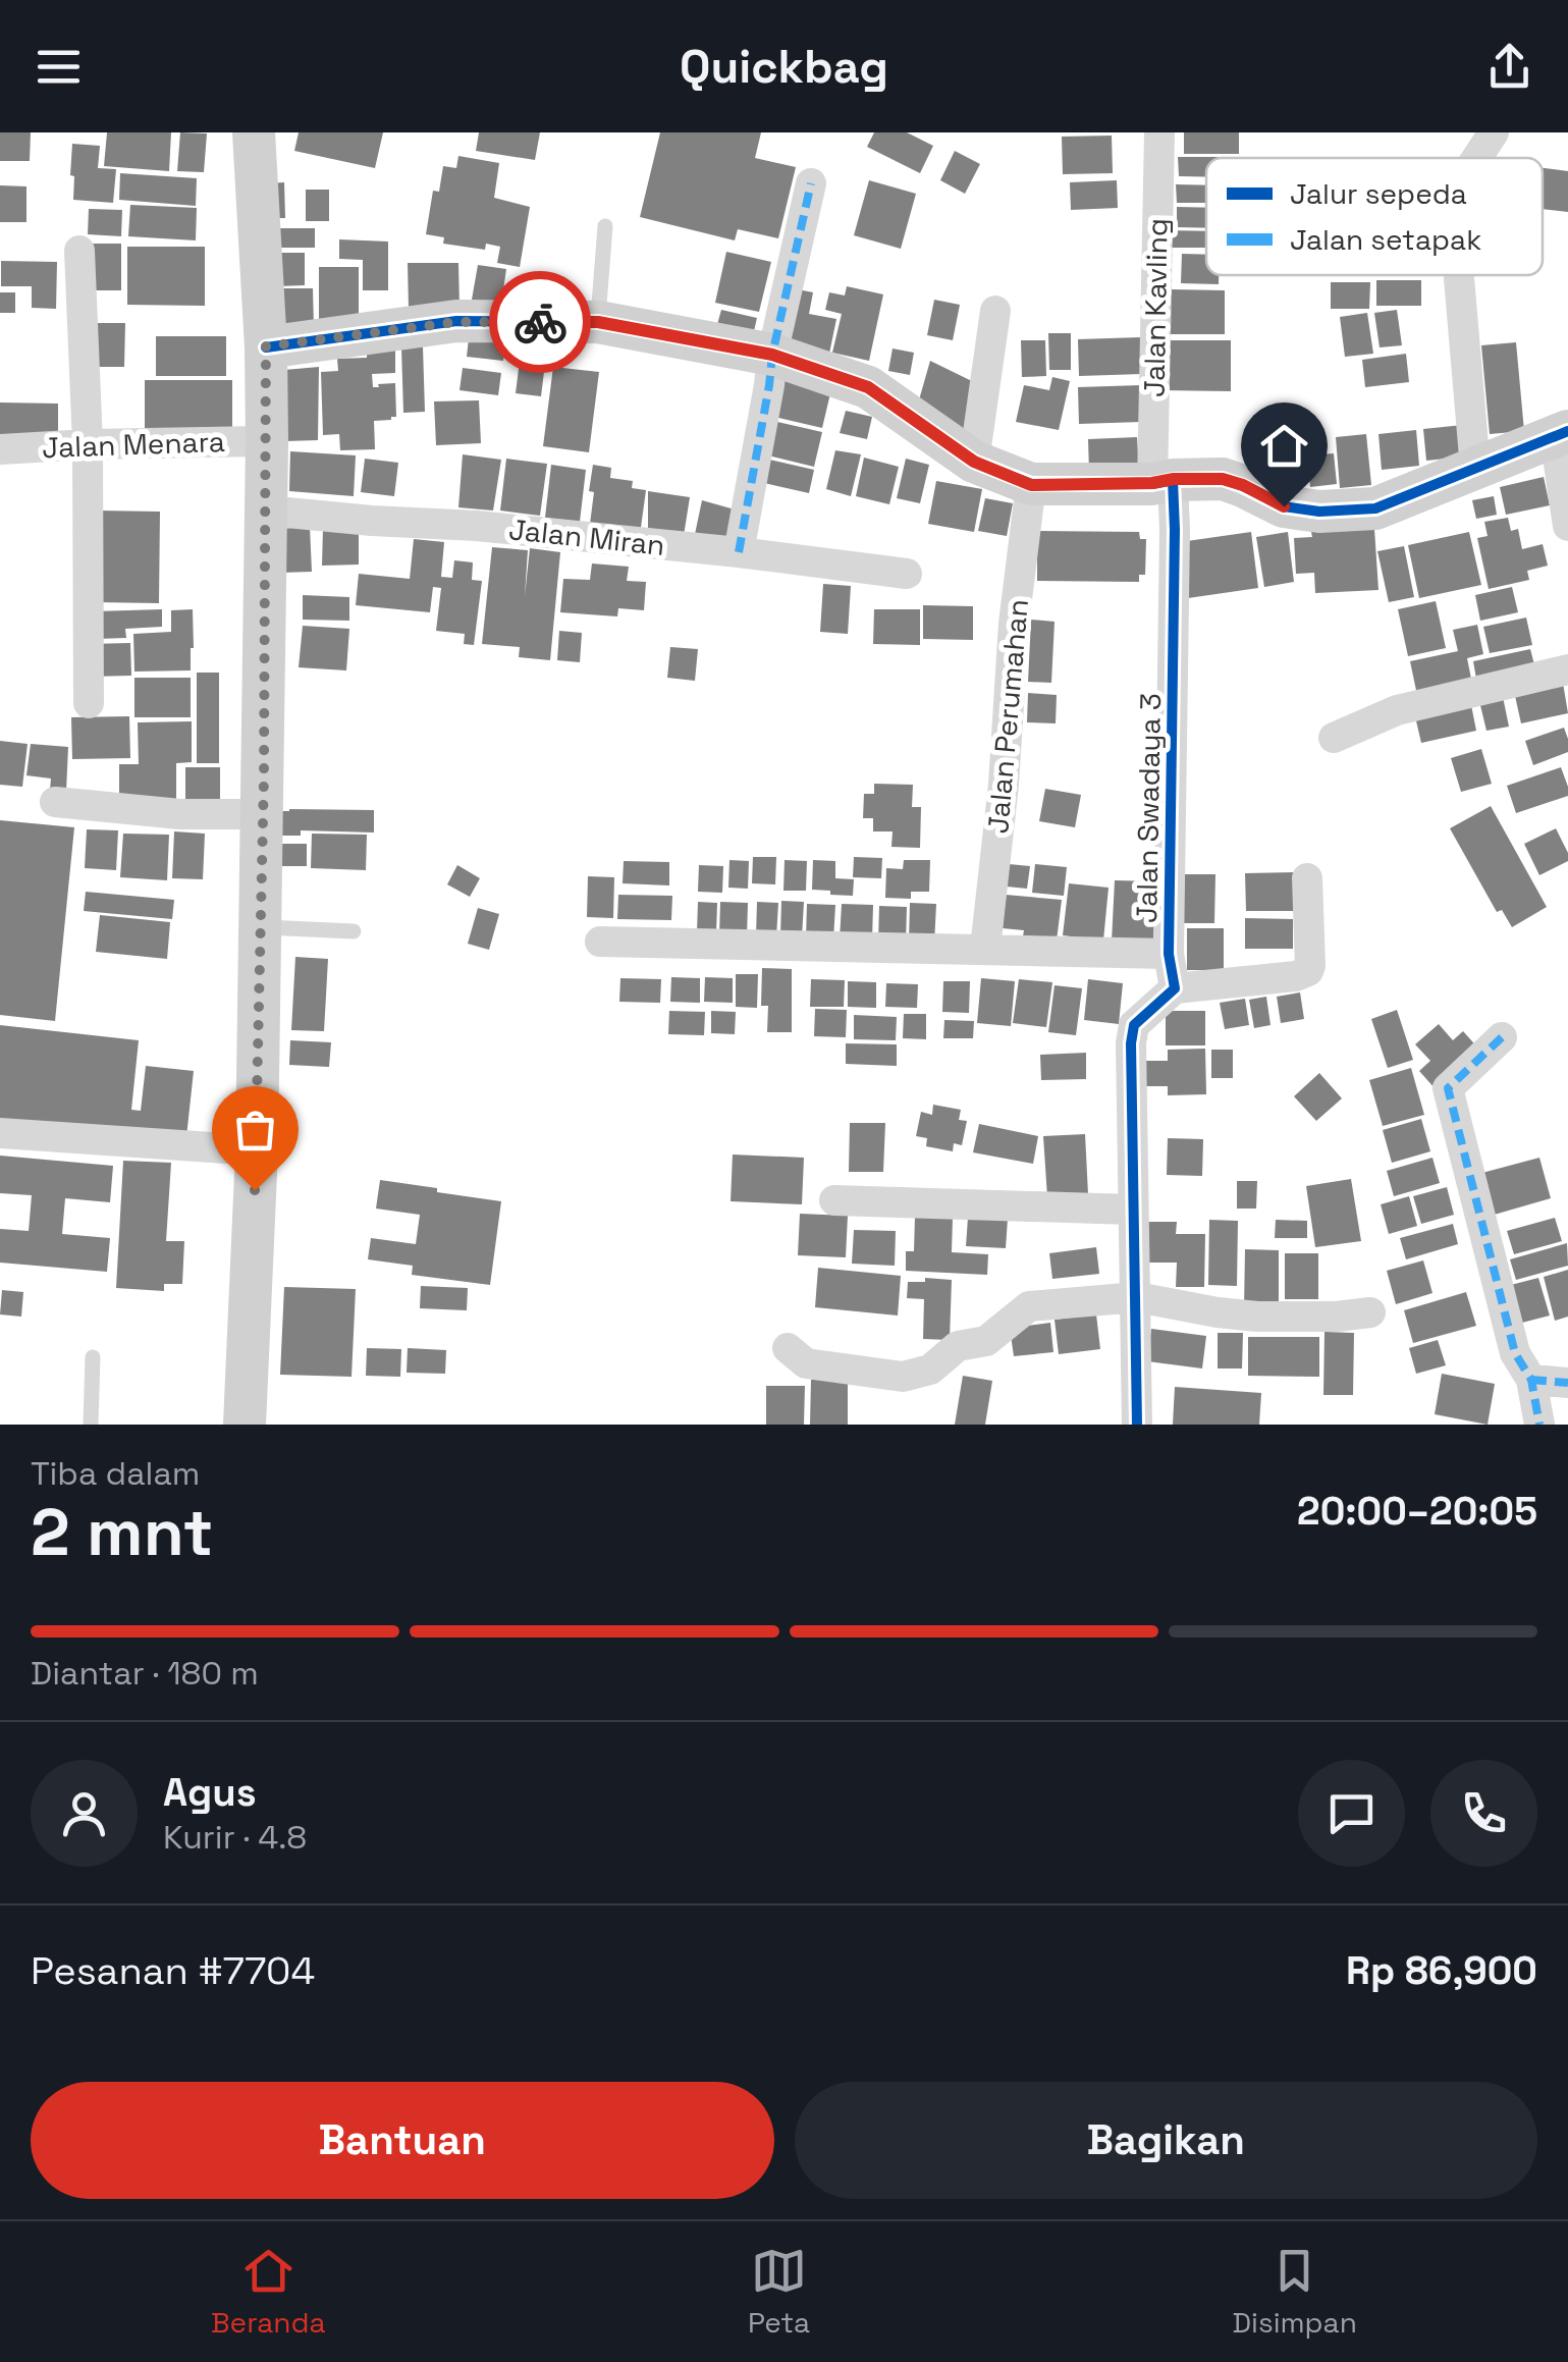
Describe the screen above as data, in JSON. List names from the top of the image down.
{
  "streets": {
    "street": [
      "Jalan Kavling",
      "Jalan Menara",
      "Jalan Miran",
      "Jalan Perumahan",
      "Jalan Swadaya 3"
    ]
  },
  "crossings": [
    ["Jalan Kavling", "Jalan Swadaya 3"]
  ],
  "legend": ["Jalur sepeda", "Jalan setapak"],
  "page": {
    "header": "Quickbag",
    "heading": ["2 mnt", "Tiba dalam", "20:00–20:05"],
    "panel": [
      "Agus",
      "Kurir · 4.8",
      "Pesanan #7704",
      "Rp 86,900"
    ],
    "bar": "Diantar · 180 m",
    "buttons": ["Bantuan", "Bagikan"],
    "tabs": ["Beranda", "Peta", "Disimpan"]
  }
}
